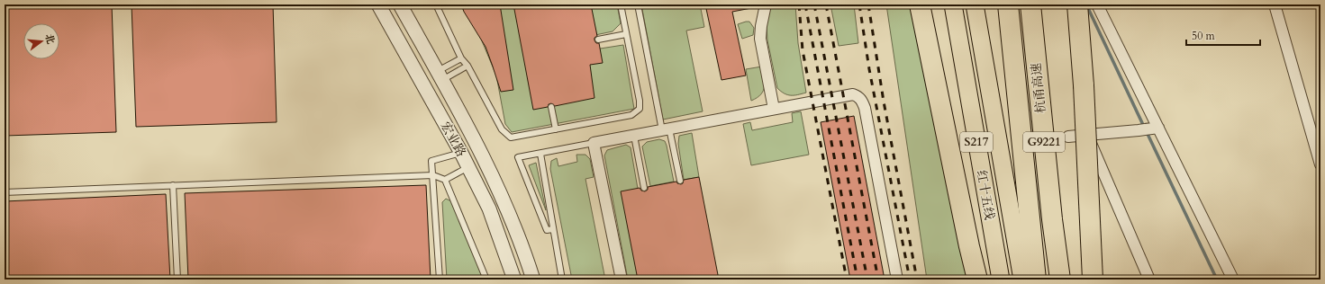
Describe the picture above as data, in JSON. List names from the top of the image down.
{
  "streets": {
    "highway": ["杭甬高速", "G9221"],
    "main road": ["S217", "红十五线"],
    "street": ["宏业路"]
  },
  "scale_bar": "50 m",
  "north": "right"
}
